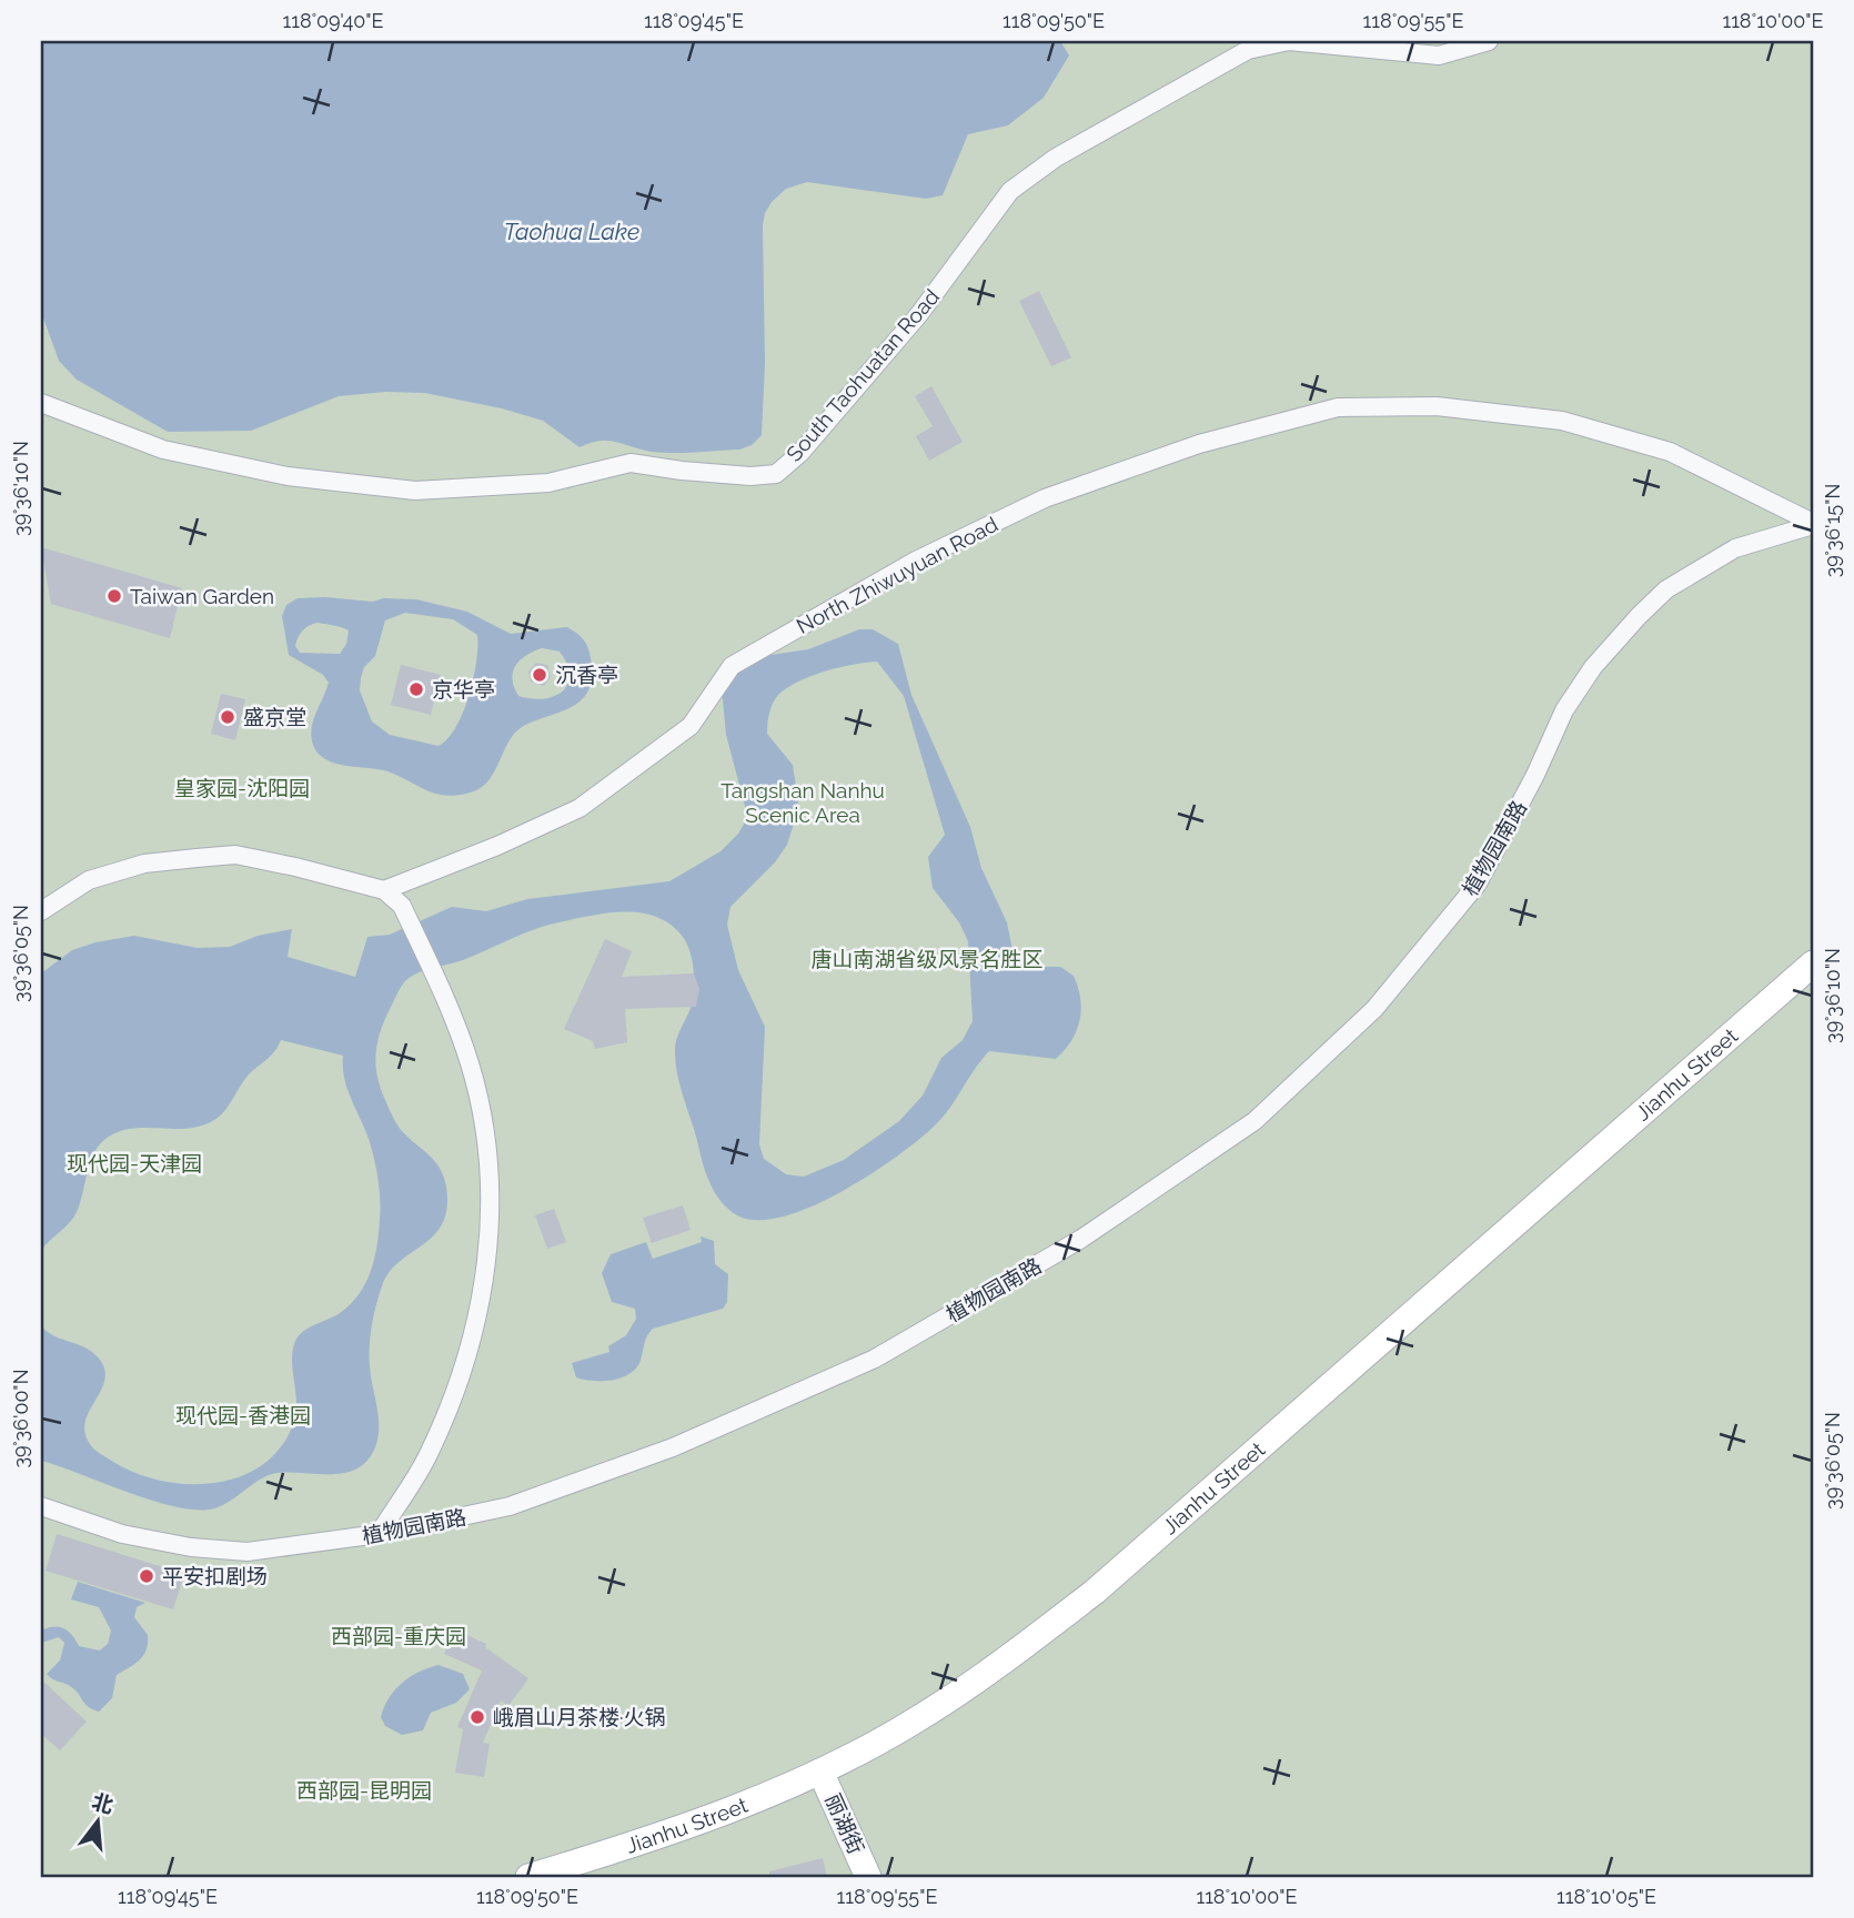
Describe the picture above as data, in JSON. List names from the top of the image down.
{
  "streets": {
    "street": [
      "South Taohuatan Road",
      "North Zhiwuyuan Road",
      "植物园南路",
      "Jianhu Street",
      "丽湖街"
    ]
  },
  "crossings": [
    ["North Zhiwuyuan Road", "植物园南路"],
    ["Jianhu Street", "丽湖街"]
  ],
  "water": ["Taohua Lake"],
  "parks": [
    "皇家园-沈阳园",
    "Tangshan Nanhu Scenic Area",
    "唐山南湖省级风景名胜区",
    "现代园-天津园",
    "现代园-香港园",
    "西部园-重庆园",
    "西部园-昆明园"
  ],
  "places": [
    "Taiwan Garden",
    "沉香亭",
    "京华亭",
    "盛京堂",
    "平安扣剧场",
    "峨眉山月茶楼·火锅"
  ],
  "north": "top",
  "coordinates": [
    "118°09'40\"E",
    "118°09'45\"E",
    "118°09'50\"E",
    "118°09'55\"E",
    "118°10'00\"E",
    "39°36'10\"N",
    "39°36'15\"N",
    "39°36'05\"N",
    "39°36'00\"N",
    "118°10'05\"E"
  ]
}
